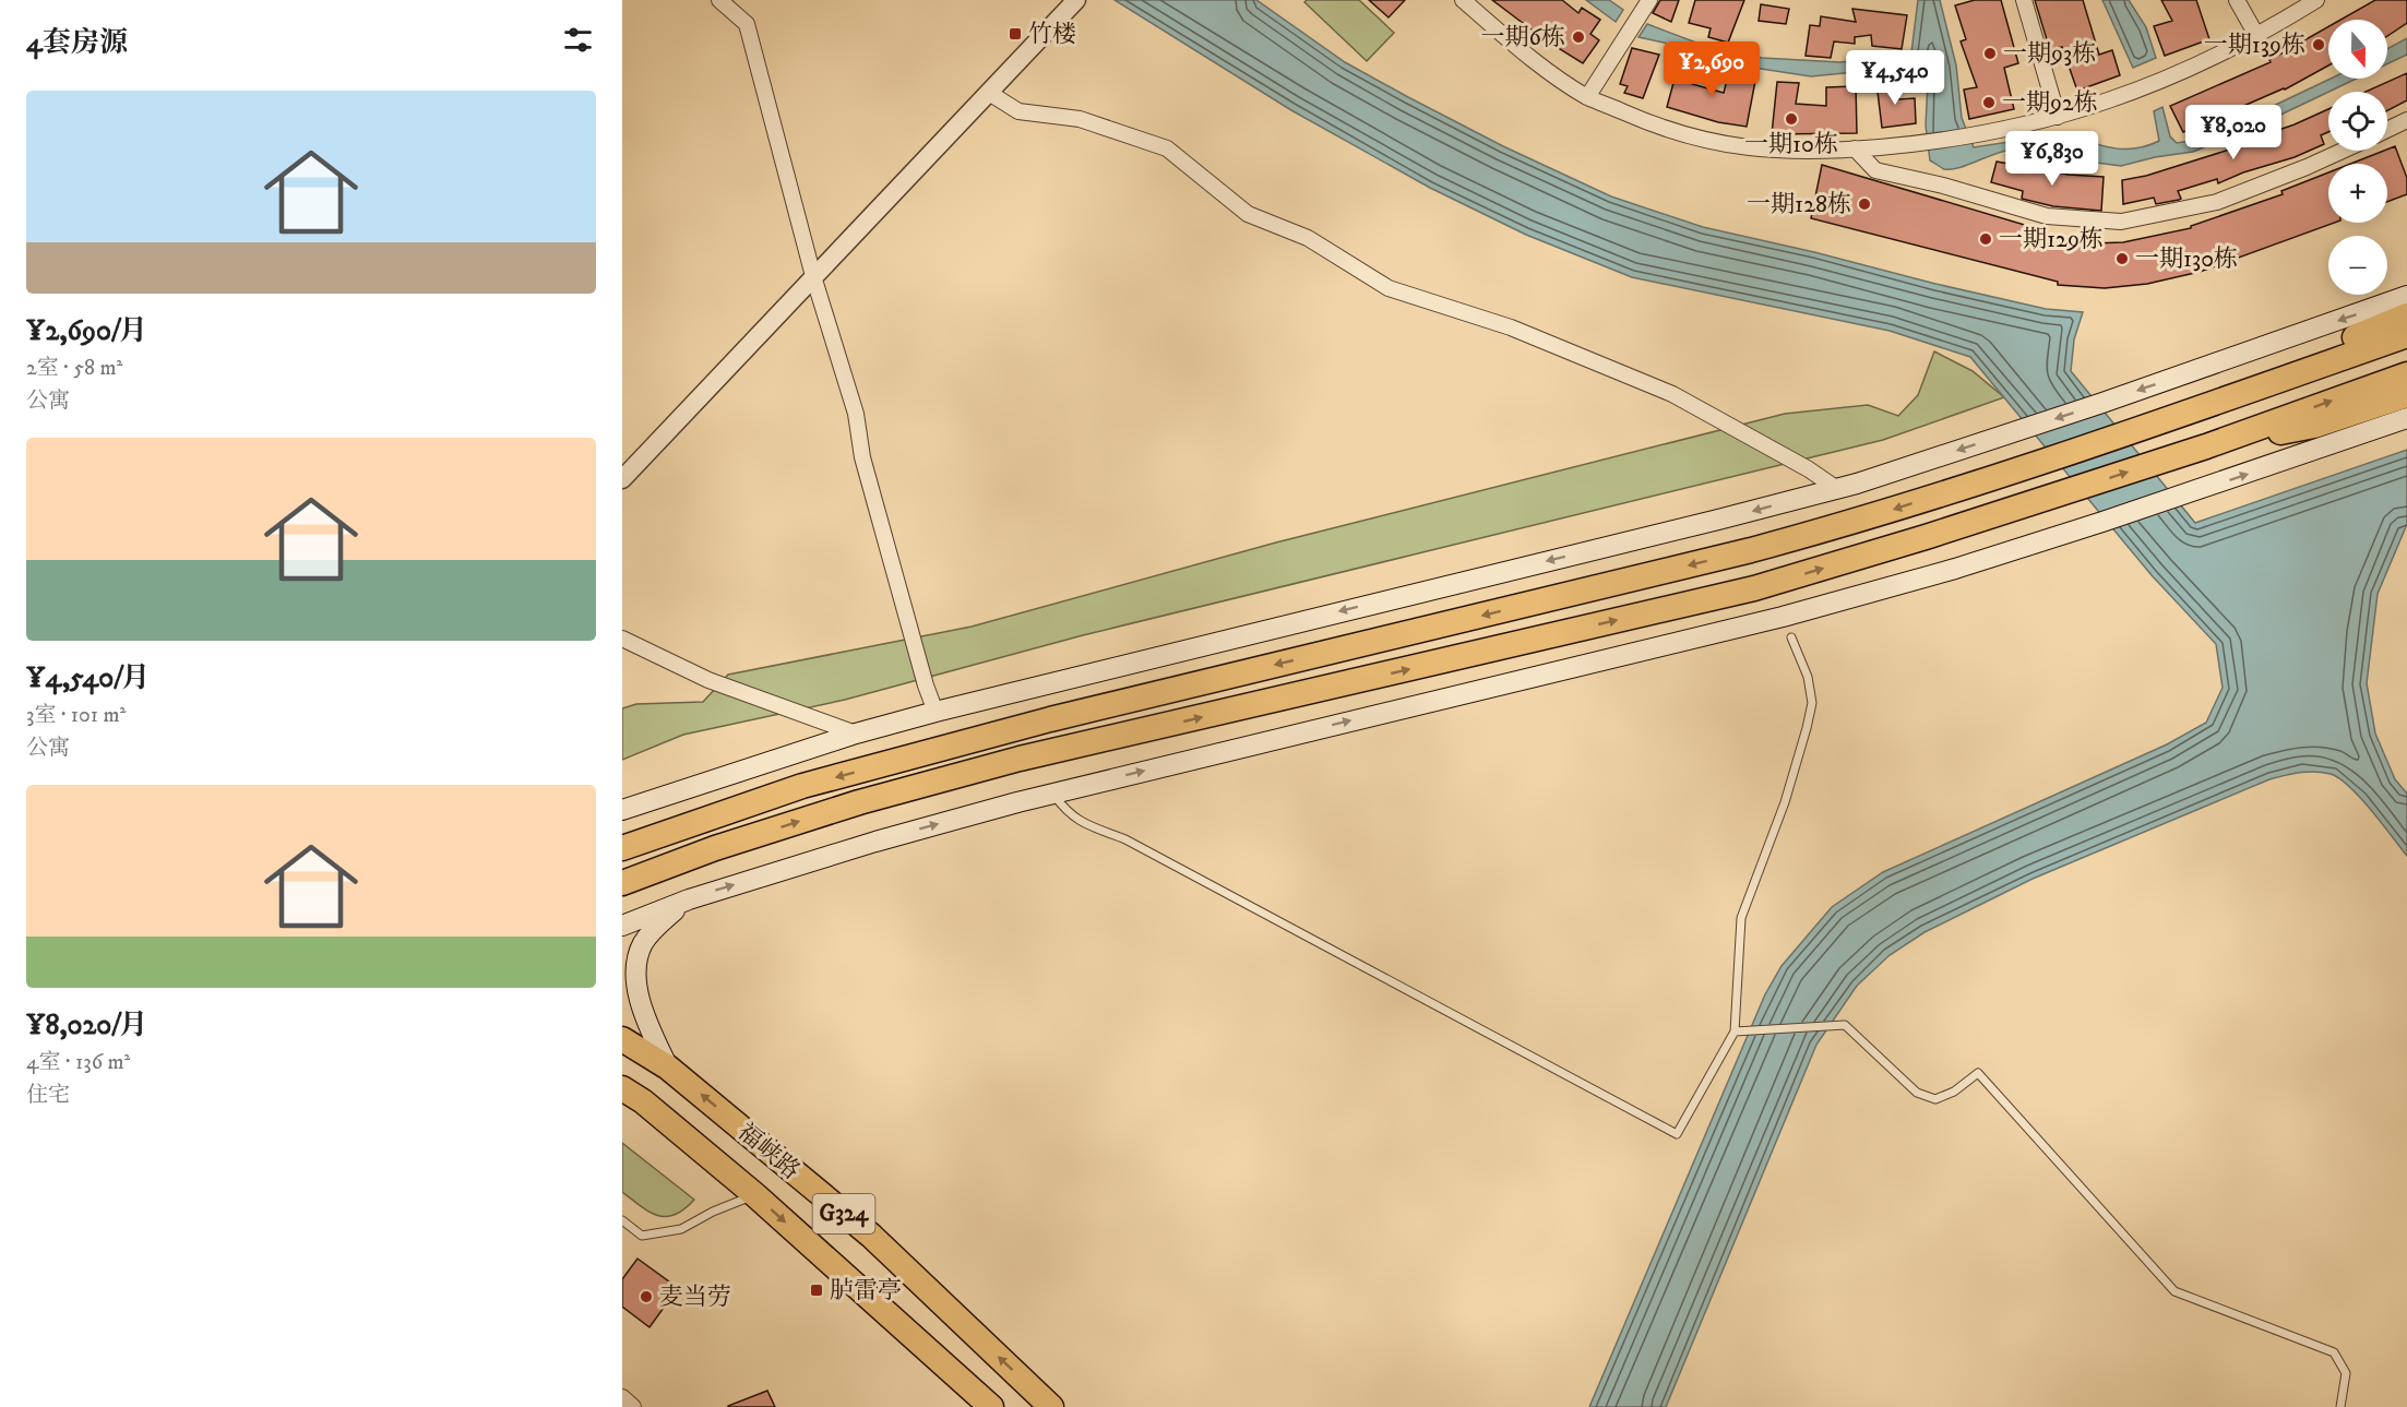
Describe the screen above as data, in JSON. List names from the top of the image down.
{
  "streets": {
    "highway": ["福峡路", "G324"]
  },
  "places": {
    "transit": ["竹楼", "胪雷亭"],
    "other": [
      "一期6栋",
      "一期139栋",
      "一期93栋",
      "一期92栋",
      "一期10栋",
      "一期128栋",
      "一期129栋",
      "一期130栋",
      "麦当劳"
    ]
  },
  "north": "bottom",
  "page": {
    "heading": "4套房源",
    "map_buttons": ["+", "−"],
    "price": [
      "¥2,690",
      "¥4,540",
      "¥8,020",
      "¥6,830"
    ],
    "list": [
      {
        "name": "¥2,690/月",
        "note": "2室 · 58 m² · 公寓"
      },
      {
        "name": "¥4,540/月",
        "note": "3室 · 101 m² · 公寓"
      },
      {
        "name": "¥8,020/月",
        "note": "4室 · 136 m² · 住宅"
      }
    ]
  }
}
